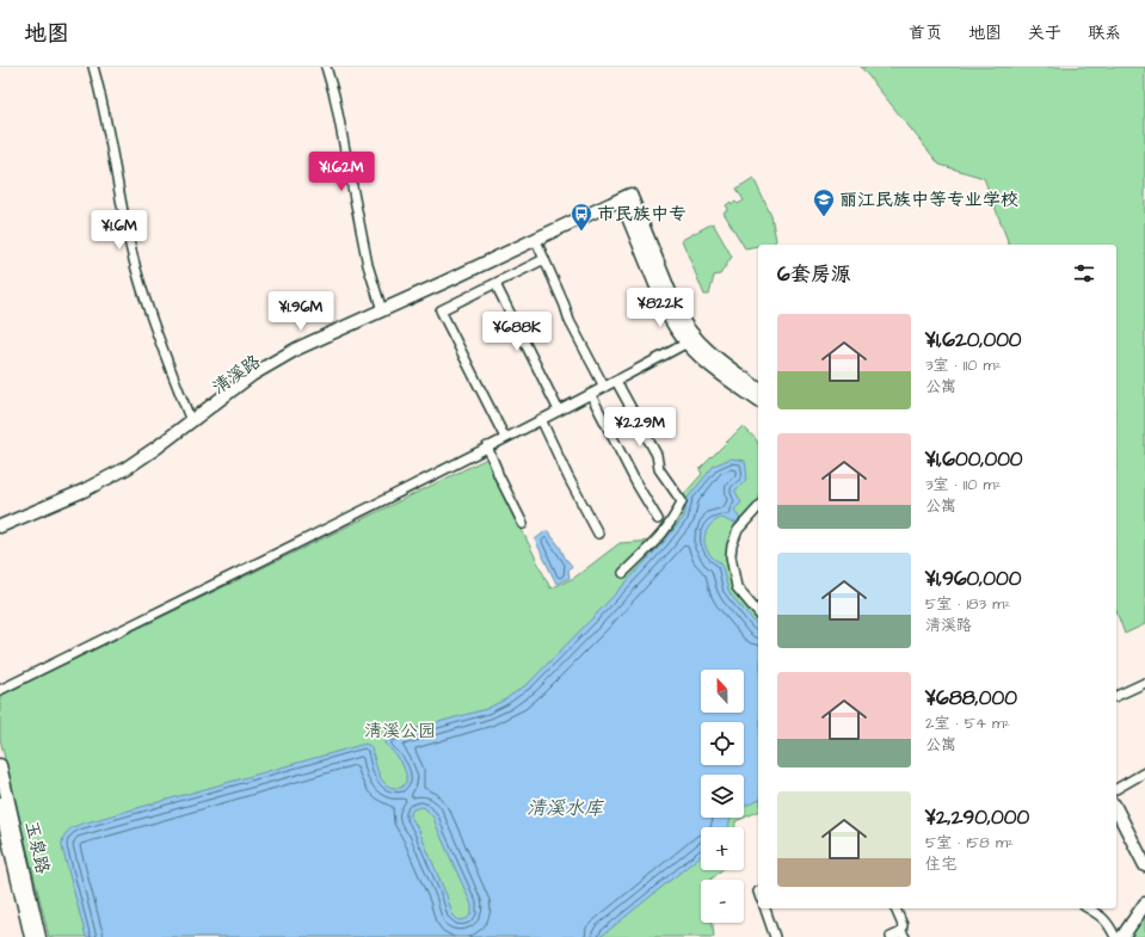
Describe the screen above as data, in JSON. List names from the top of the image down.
{
  "streets": {
    "street": ["清溪路", "玉泉路"]
  },
  "water": ["清溪水库"],
  "parks": ["清溪公园"],
  "places": {
    "school or university": ["丽江民族中等专业学校"],
    "bus stop": ["市民族中专"]
  },
  "north": "top",
  "page": {
    "header": "地图",
    "nav": [
      "首页",
      "地图",
      "关于",
      "联系"
    ],
    "price": [
      "¥1.62M",
      "¥1.6M",
      "¥822K",
      "¥1.96M",
      "¥688K",
      "¥2.29M"
    ],
    "heading": "6套房源",
    "list": [
      {
        "name": "¥1,620,000",
        "note": "3室 · 110 m² · 公寓"
      },
      {
        "name": "¥1,600,000",
        "note": "3室 · 110 m² · 公寓"
      },
      {
        "name": "¥1,960,000",
        "note": "5室 · 183 m² · 清溪路"
      },
      {
        "name": "¥688,000",
        "note": "2室 · 54 m² · 公寓"
      },
      {
        "name": "¥2,290,000",
        "note": "5室 · 158 m² · 住宅"
      }
    ],
    "map_buttons": ["+", "−"]
  }
}
